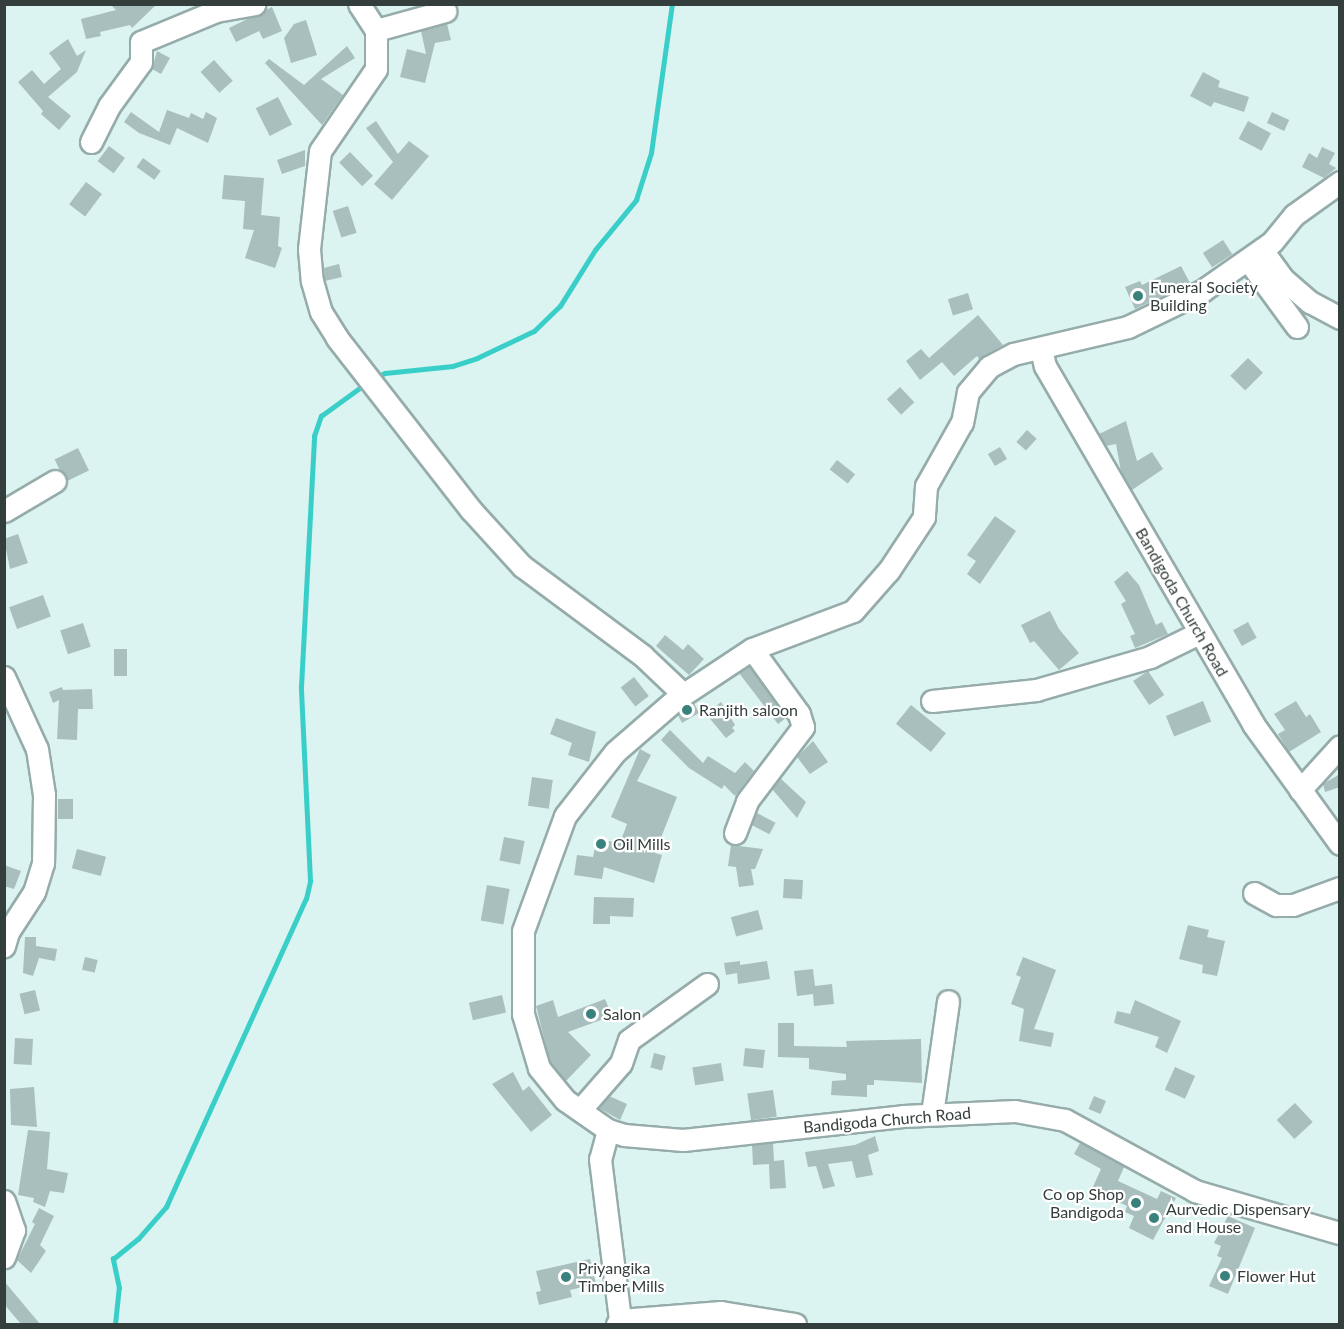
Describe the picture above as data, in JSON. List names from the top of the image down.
{
  "streets": {
    "street": ["Bandigoda Church Road"]
  },
  "places": [
    "Funeral Society Building",
    "Ranjith saloon",
    "Oil Mills",
    "Salon",
    "Co op Shop Bandigoda",
    "Aurvedic Dispensary and House",
    "Flower Hut",
    "Priyangika Timber Mills"
  ]
}
